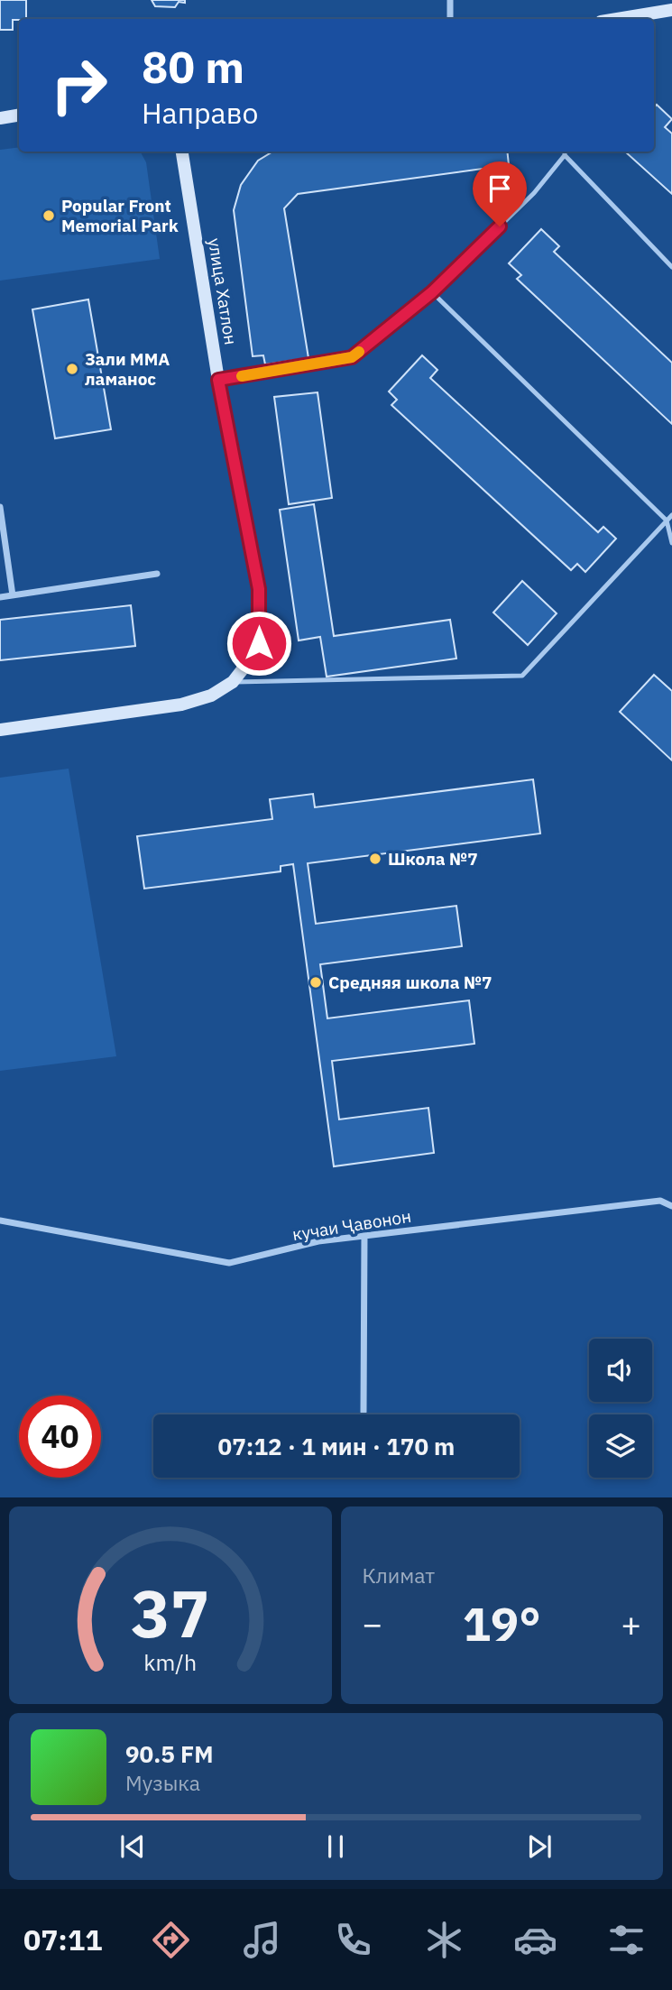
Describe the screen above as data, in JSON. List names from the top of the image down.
{
  "streets": {
    "street": ["улица Хатлон", "кучаи Ҷавонон"]
  },
  "places": [
    "Popular Front Memorial Park",
    "Зали MMA ламанос",
    "Школа №7",
    "Средняя школа №7"
  ],
  "page": {
    "turn": ["80 m", "Направо"],
    "limit": "40",
    "trip": "07:12 · 1 мин · 170 m",
    "tile": "Климат",
    "heat": ["−", "19°", "+"],
    "song": ["90.5 FM", "Музыка"],
    "tabs": "07:11",
    "gauge": ["37", "km/h"]
  }
}
